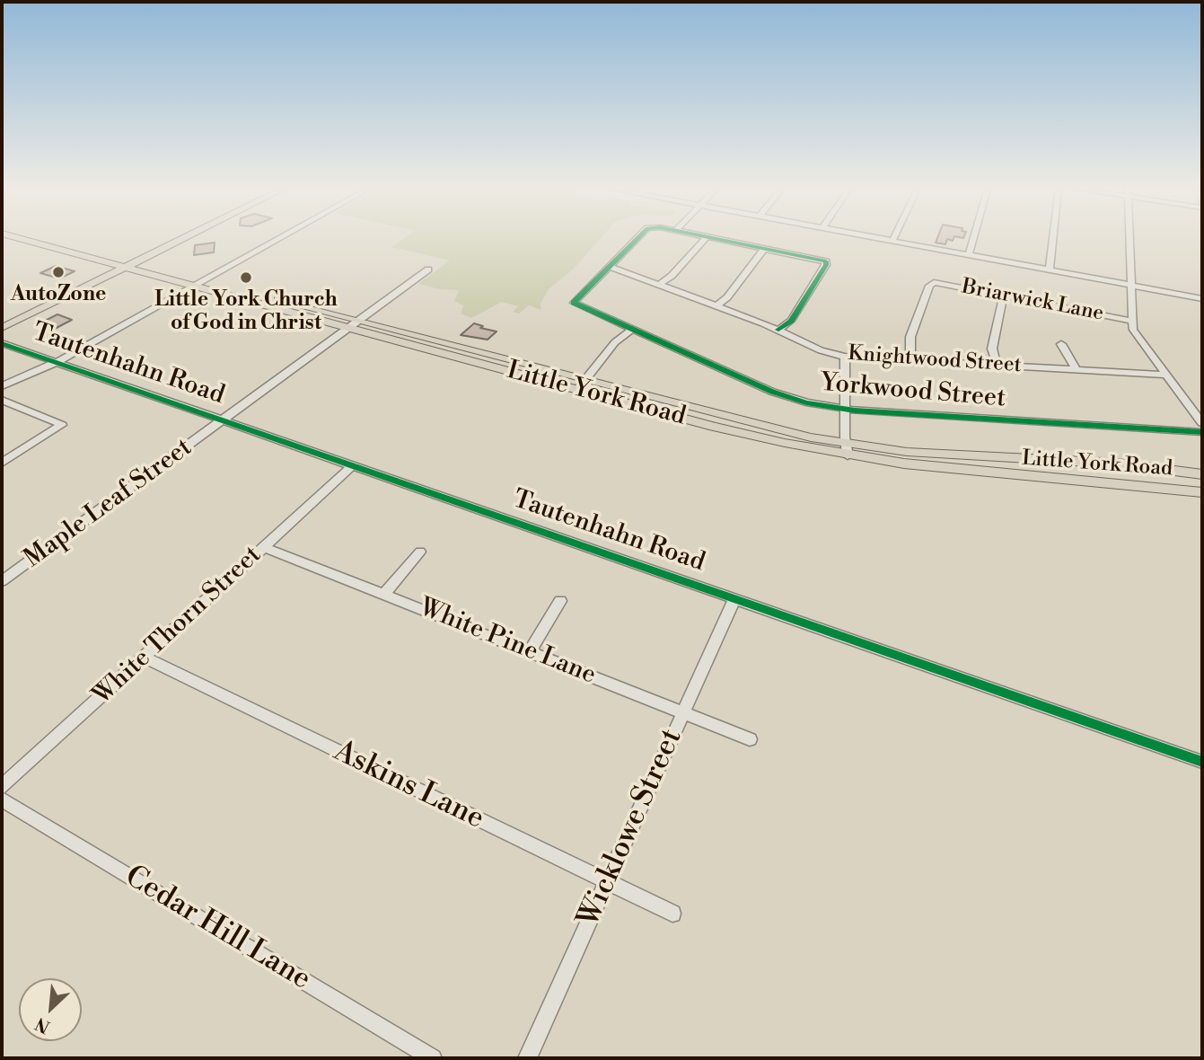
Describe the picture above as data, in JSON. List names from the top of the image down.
{
  "streets": {
    "main road": ["Little York Road"],
    "street": [
      "Briarwick Lane",
      "Knightwood Street",
      "Tautenhahn Road",
      "Yorkwood Street",
      "Maple Leaf Street",
      "White Thorn Street",
      "White Pine Lane",
      "Askins Lane",
      "Wicklowe Street",
      "Cedar Hill Lane"
    ]
  },
  "crossings": [
    ["Tautenhahn Road", "Maple Leaf Street"],
    ["Tautenhahn Road", "White Thorn Street"],
    ["Tautenhahn Road", "Wicklowe Street"],
    ["Little York Road", "Maple Leaf Street"],
    ["White Thorn Street", "White Pine Lane"],
    ["White Thorn Street", "Askins Lane"],
    ["White Pine Lane", "Wicklowe Street"],
    ["Askins Lane", "Wicklowe Street"]
  ],
  "places": ["AutoZone", "Little York Church of God in Christ"],
  "north": "bottom left"
}
